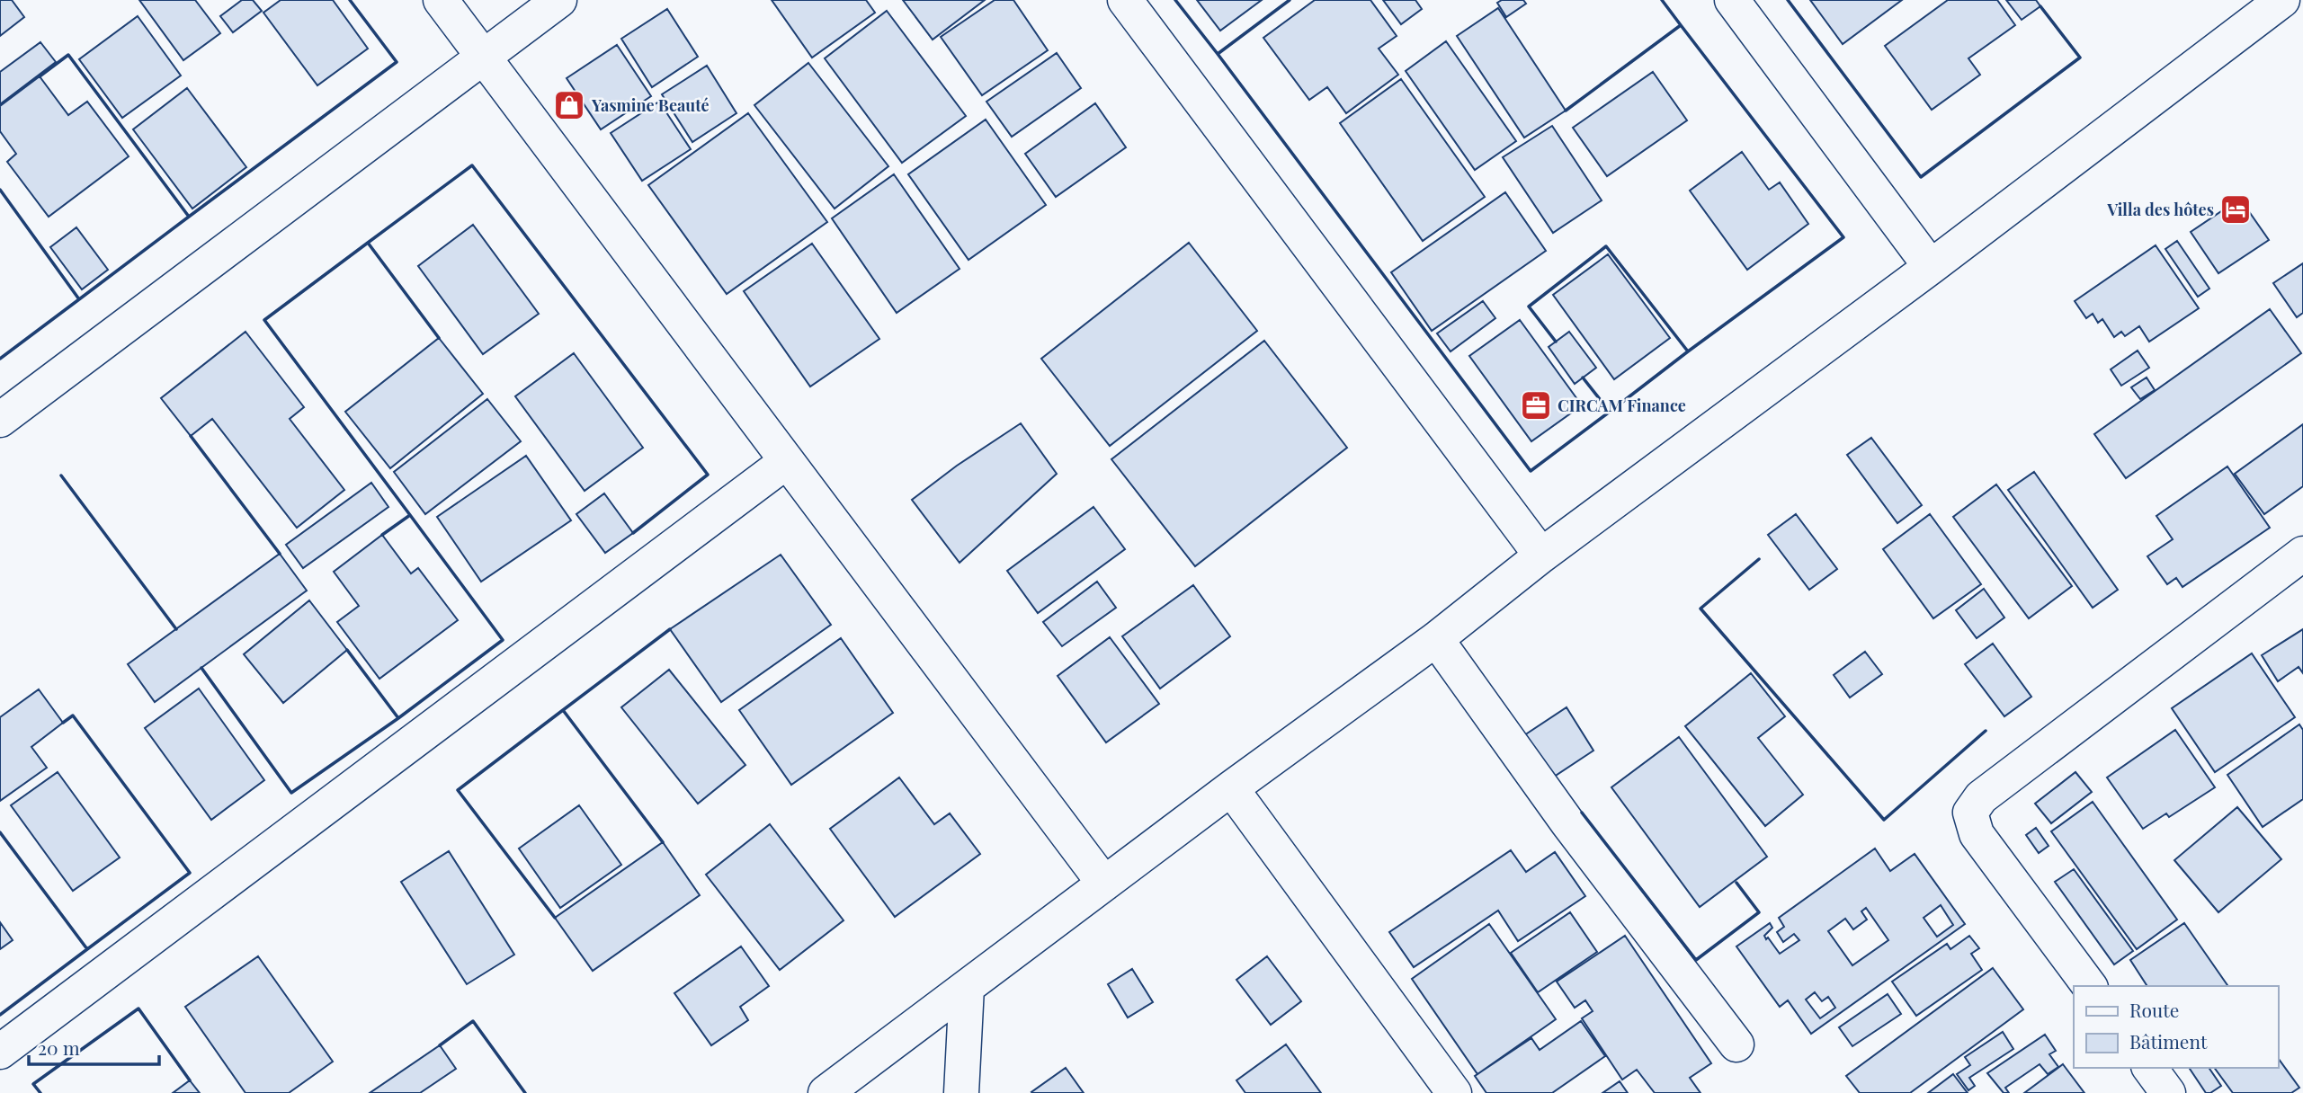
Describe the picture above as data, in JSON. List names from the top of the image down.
{
  "places": {
    "shop": ["Yasmine Beauté"],
    "hotel": ["Villa des hôtes"],
    "office": ["CIRCAM Finance"]
  },
  "legend": ["Route", "Bâtiment"],
  "scale_bar": "20 m"
}
